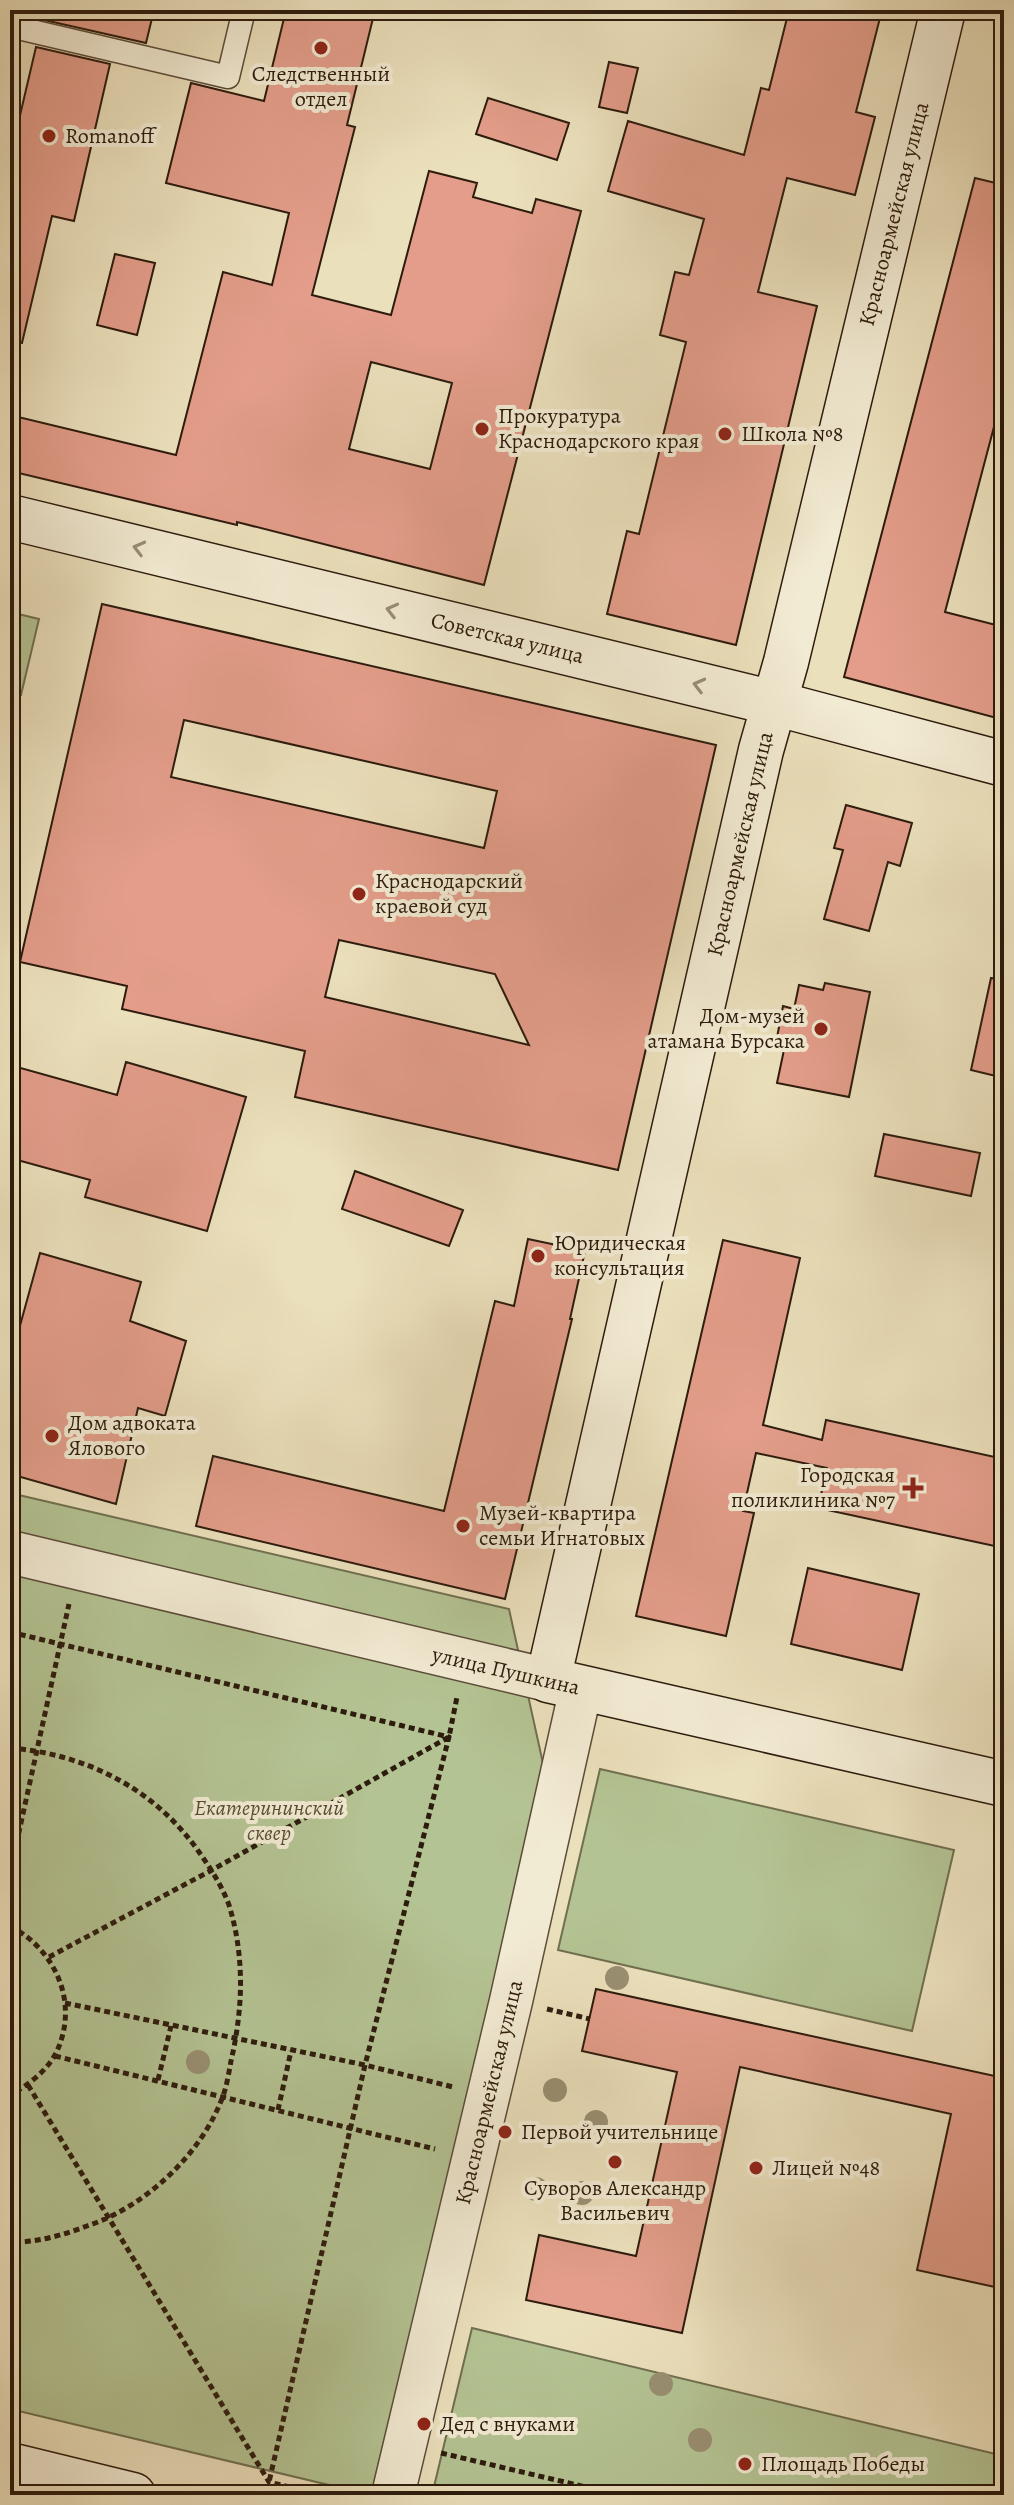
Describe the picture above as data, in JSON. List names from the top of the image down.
{
  "streets": {
    "street": ["Красноармейская улица", "Советская улица", "улица Пушкина"]
  },
  "crossings": [
    ["Красноармейская улица", "Советская улица"],
    ["Красноармейская улица", "улица Пушкина"]
  ],
  "one_way": ["Советская улица"],
  "parks": ["Екатерининский сквер"],
  "places": {
    "other": [
      "Следственный отдел",
      "Romanoff",
      "Прокуратура Краснодарского края",
      "Школа №8",
      "Краснодарский краевой суд",
      "Дом-музей атамана Бурсака",
      "Юридическая консультация",
      "Дом адвоката Ялового",
      "Музей-квартира семьи Игнатовых",
      "Первой учительнице",
      "Суворов Александр Васильевич",
      "Лицей №48",
      "Дед с внуками",
      "Площадь Победы"
    ],
    "health": ["Городская поликлиника №7"]
  }
}
